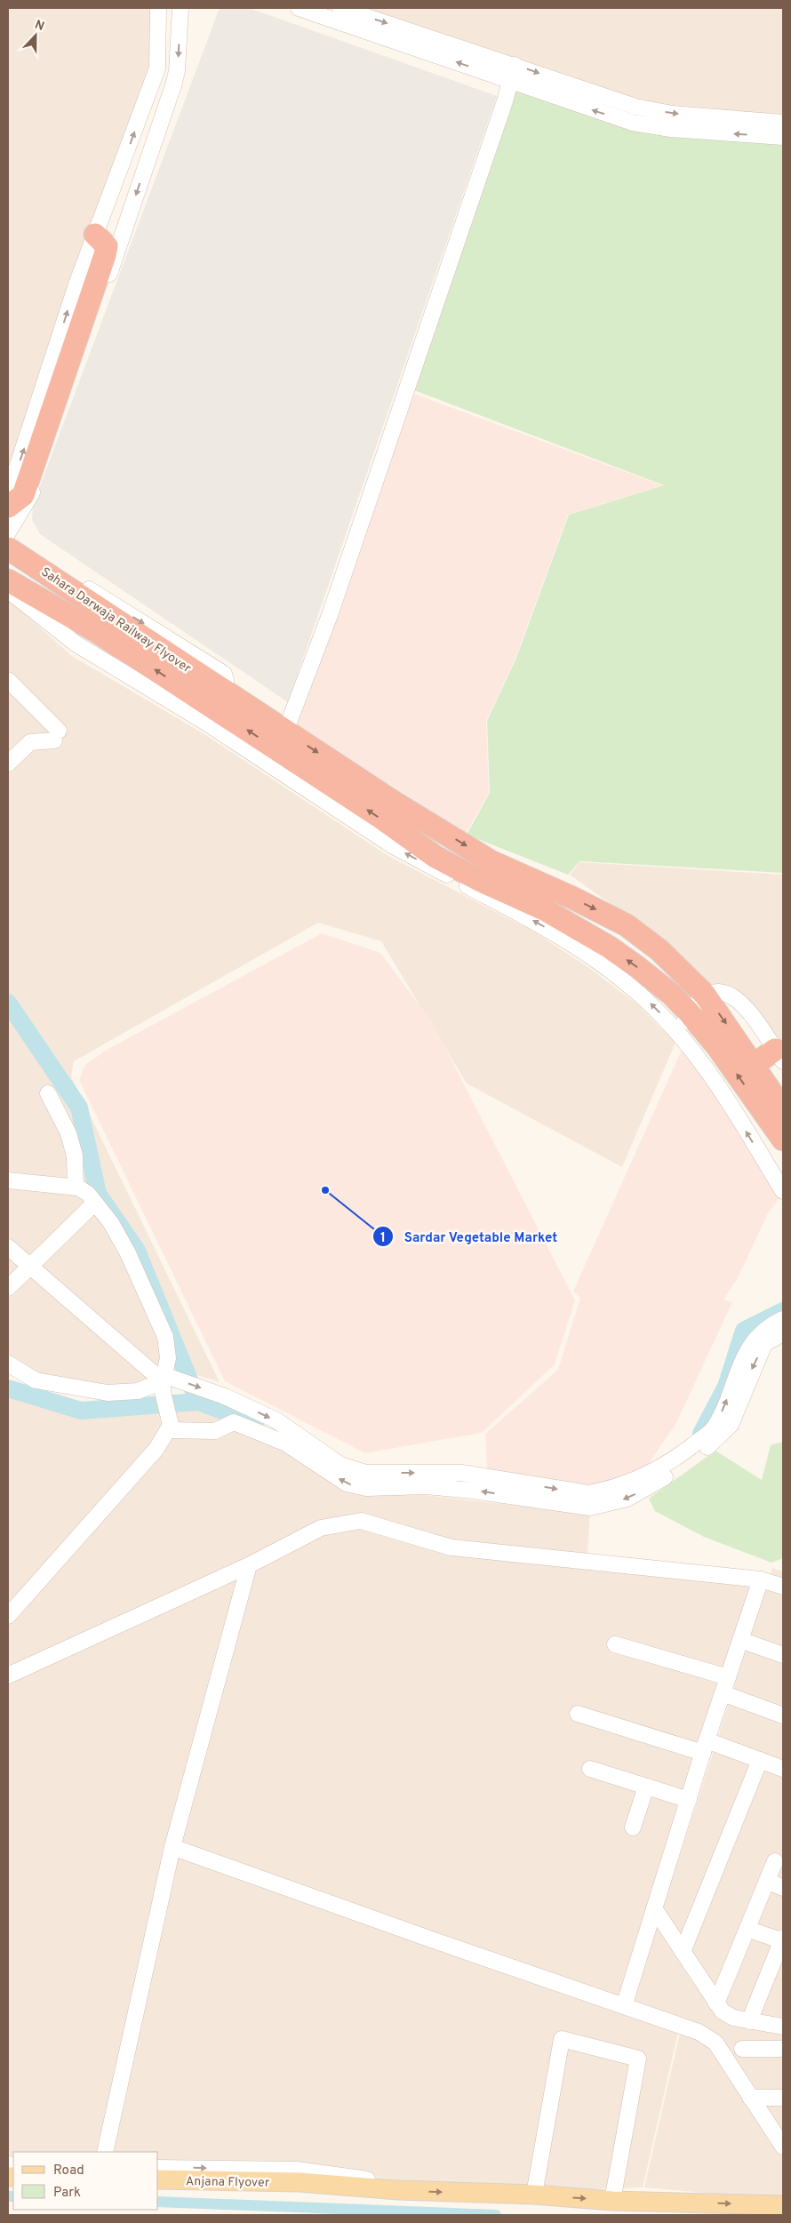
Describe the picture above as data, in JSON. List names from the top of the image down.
{
  "streets": {
    "highway": ["Sahara Darwaja Railway Flyover"],
    "main road": ["Anjana Flyover"]
  },
  "one_way": ["Anjana Flyover"],
  "places": ["Sardar Vegetable Market"],
  "legend": ["Road", "Park"],
  "north": "top"
}
